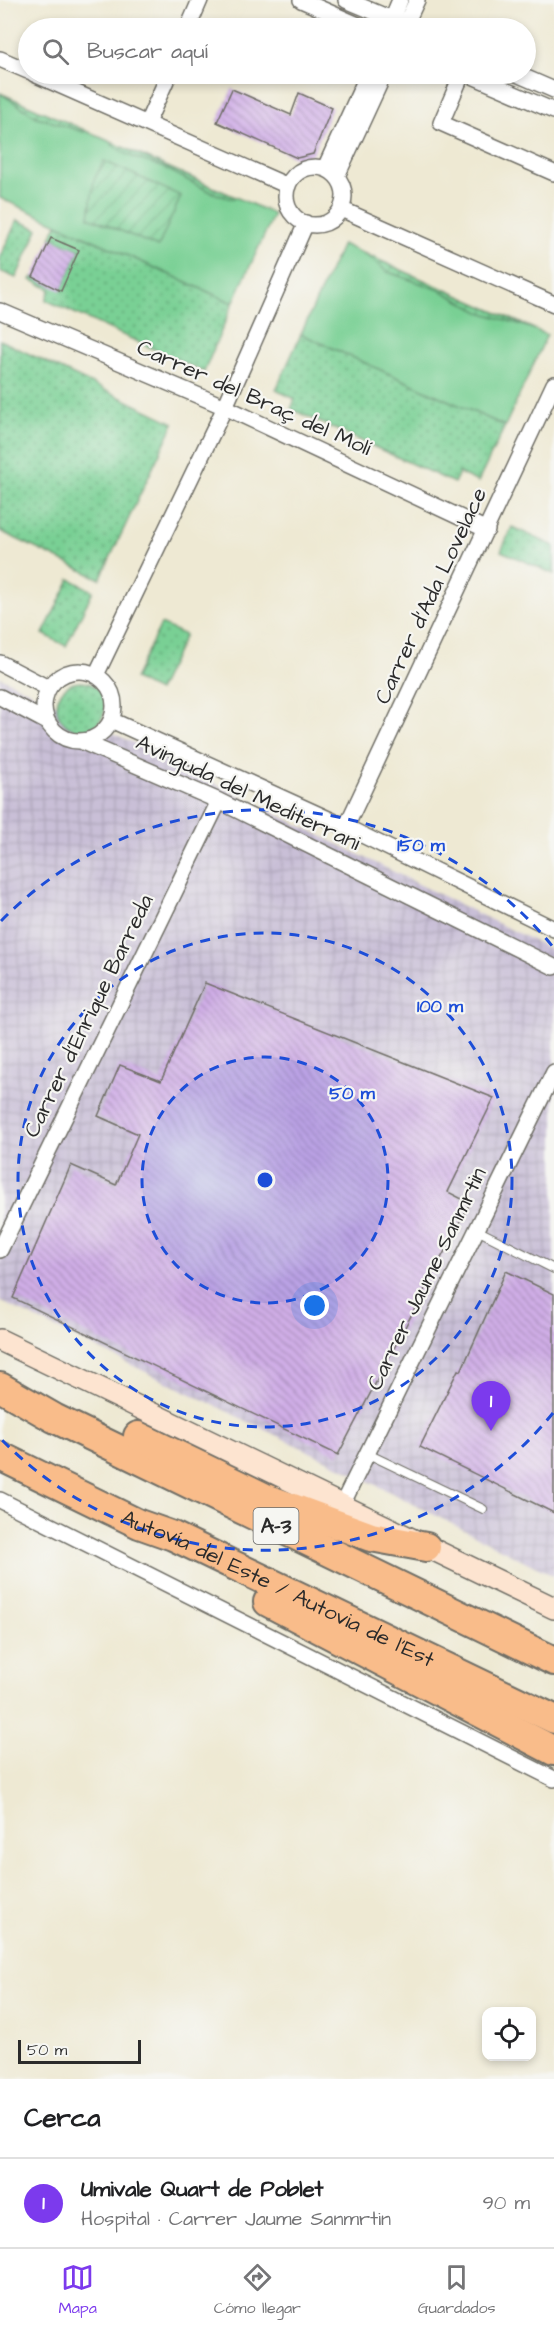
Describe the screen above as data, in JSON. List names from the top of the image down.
{
  "streets": {
    "highway": ["A-3", "Autovía del Este / Autovia de l'Est"],
    "street": [
      "Carrer del Braç del Molí",
      "Carrer d'Ada Lovelace",
      "Avinguda del Mediterrani",
      "Carrer d'Enrique Barreda",
      "Carrer Jaume Sanmrtin"
    ]
  },
  "crossings": [
    ["Carrer del Braç del Molí", "Carrer d'Ada Lovelace"],
    ["Carrer d'Ada Lovelace", "Avinguda del Mediterrani"],
    ["Avinguda del Mediterrani", "Carrer d'Enrique Barreda"]
  ],
  "scale_bar": "50 m",
  "page": {
    "search": "Buscar aquí",
    "pins": "1",
    "scale": "50 m",
    "heading": "Cerca",
    "list": [
      {
        "mark": "1",
        "name": "Umivale Quart de Poblet",
        "note": "Hospital · Carrer Jaume Sanmrtin",
        "value": "90 m"
      }
    ],
    "nav": ["Mapa", "Cómo llegar", "Guardados"]
  },
  "rings": ["150 m", "100 m", "50 m"]
}
